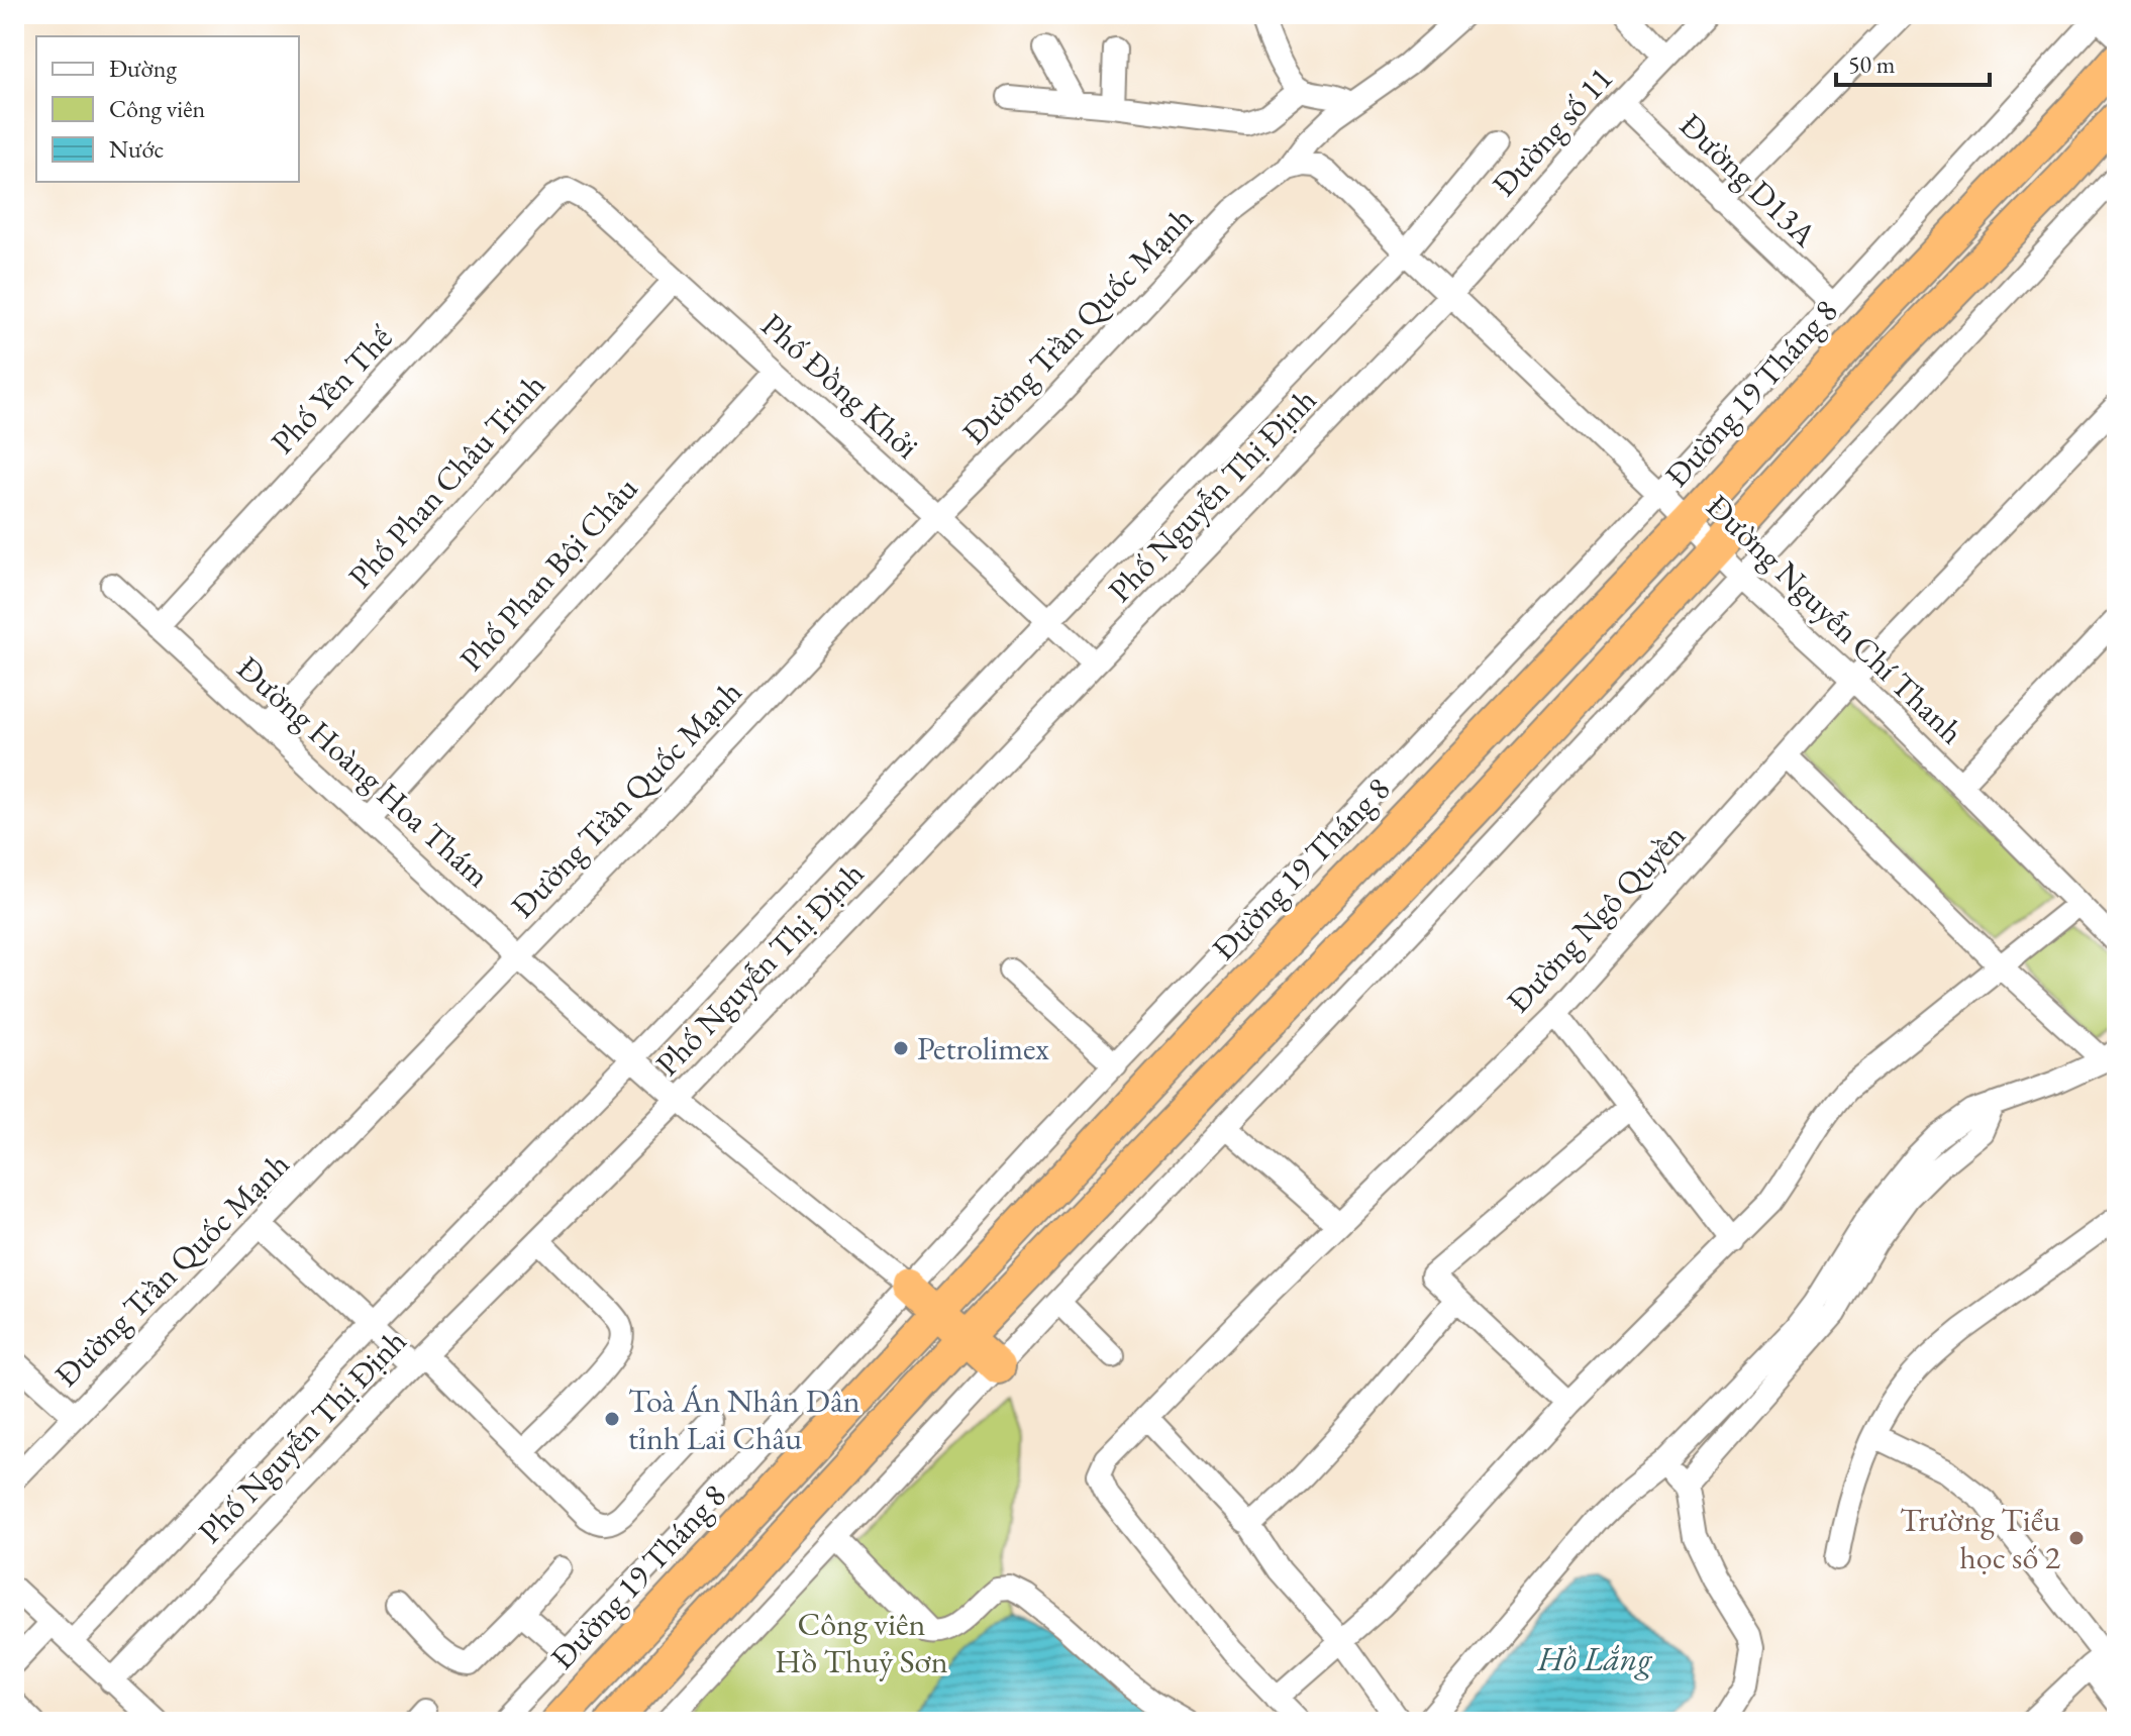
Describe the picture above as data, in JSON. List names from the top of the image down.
{
  "streets": {
    "highway": ["Đường 19 Tháng 8"],
    "street": [
      "Đường số 11",
      "Đường D13A",
      "Đường Trần Quốc Mạnh",
      "Phố Đồng Khởi",
      "Phố Yên Thế",
      "Phố Phan Châu Trinh",
      "Phố Nguyễn Thị Định",
      "Phố Phan Bội Châu",
      "Đường Nguyễn Chí Thanh",
      "Đường Hoàng Hoa Thám",
      "Đường Ngô Quyền"
    ]
  },
  "crossings": [
    ["Đường số 11", "Đường D13A"],
    ["Đường số 11", "Phố Nguyễn Thị Định"],
    ["Đường số 11", "Đường Nguyễn Chí Thanh"],
    ["Đường D13A", "Đường 19 Tháng 8"],
    ["Đường Trần Quốc Mạnh", "Phố Đồng Khởi"],
    ["Đường Trần Quốc Mạnh", "Đường Nguyễn Chí Thanh"],
    ["Đường Trần Quốc Mạnh", "Đường Hoàng Hoa Thám"],
    ["Phố Đồng Khởi", "Phố Yên Thế"],
    ["Phố Đồng Khởi", "Phố Phan Châu Trinh"],
    ["Phố Đồng Khởi", "Phố Nguyễn Thị Định"],
    ["Phố Đồng Khởi", "Phố Phan Bội Châu"],
    ["Phố Yên Thế", "Đường Hoàng Hoa Thám"],
    ["Đường 19 Tháng 8", "Đường Nguyễn Chí Thanh"],
    ["Đường 19 Tháng 8", "Đường Hoàng Hoa Thám"],
    ["Phố Phan Châu Trinh", "Đường Hoàng Hoa Thám"],
    ["Phố Nguyễn Thị Định", "Đường Nguyễn Chí Thanh"],
    ["Phố Nguyễn Thị Định", "Đường Hoàng Hoa Thám"],
    ["Phố Phan Bội Châu", "Đường Hoàng Hoa Thám"],
    ["Đường Nguyễn Chí Thanh", "Đường Ngô Quyền"]
  ],
  "water": ["Hồ Lắng"],
  "parks": ["Công viên Hồ Thuỷ Sơn"],
  "places": ["Petrolimex", "Toà Án Nhân Dân tỉnh Lai Châu", "Trường Tiểu học số 2"],
  "legend": ["Đường", "Công viên", "Nước"],
  "scale_bar": "50 m"
}
